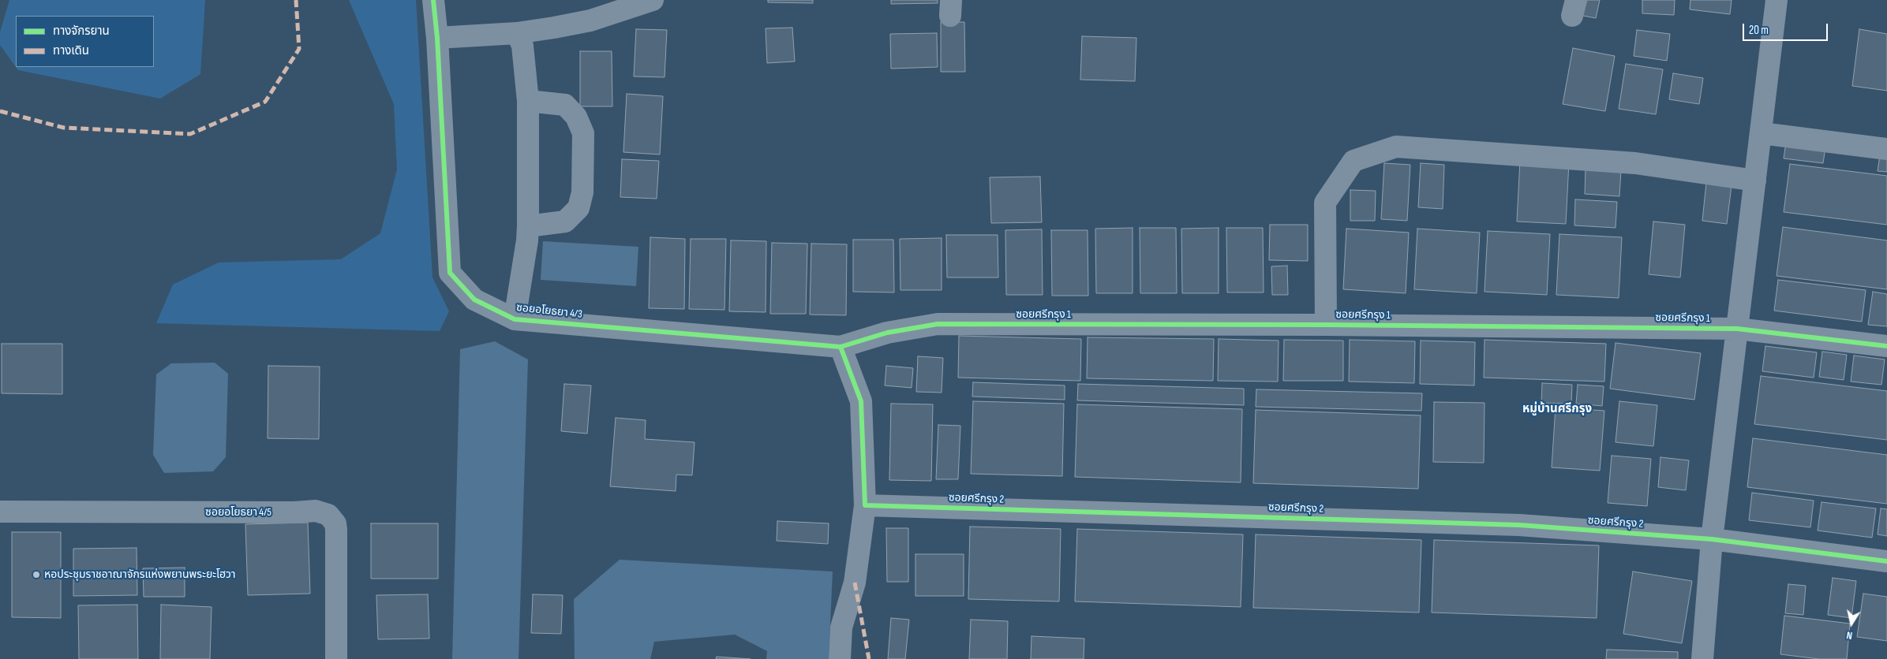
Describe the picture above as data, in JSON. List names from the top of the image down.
{
  "streets": {
    "street": [
      "ซอยอโยธยา 4/3",
      "ซอยศรีกรุง 1",
      "ซอยศรีกรุง 2",
      "ซอยอโยธยา 4/5"
    ]
  },
  "crossings": [
    ["ซอยอโยธยา 4/3", "ซอยศรีกรุง 1"]
  ],
  "districts": ["หมู่บ้านศรีกรุง"],
  "places": ["หอประชุมราชอาณาจักรแห่งพยานพระยะโฮวา"],
  "legend": ["ทางจักรยาน", "ทางเดิน"],
  "scale_bar": "20 m",
  "north": "bottom"
}
